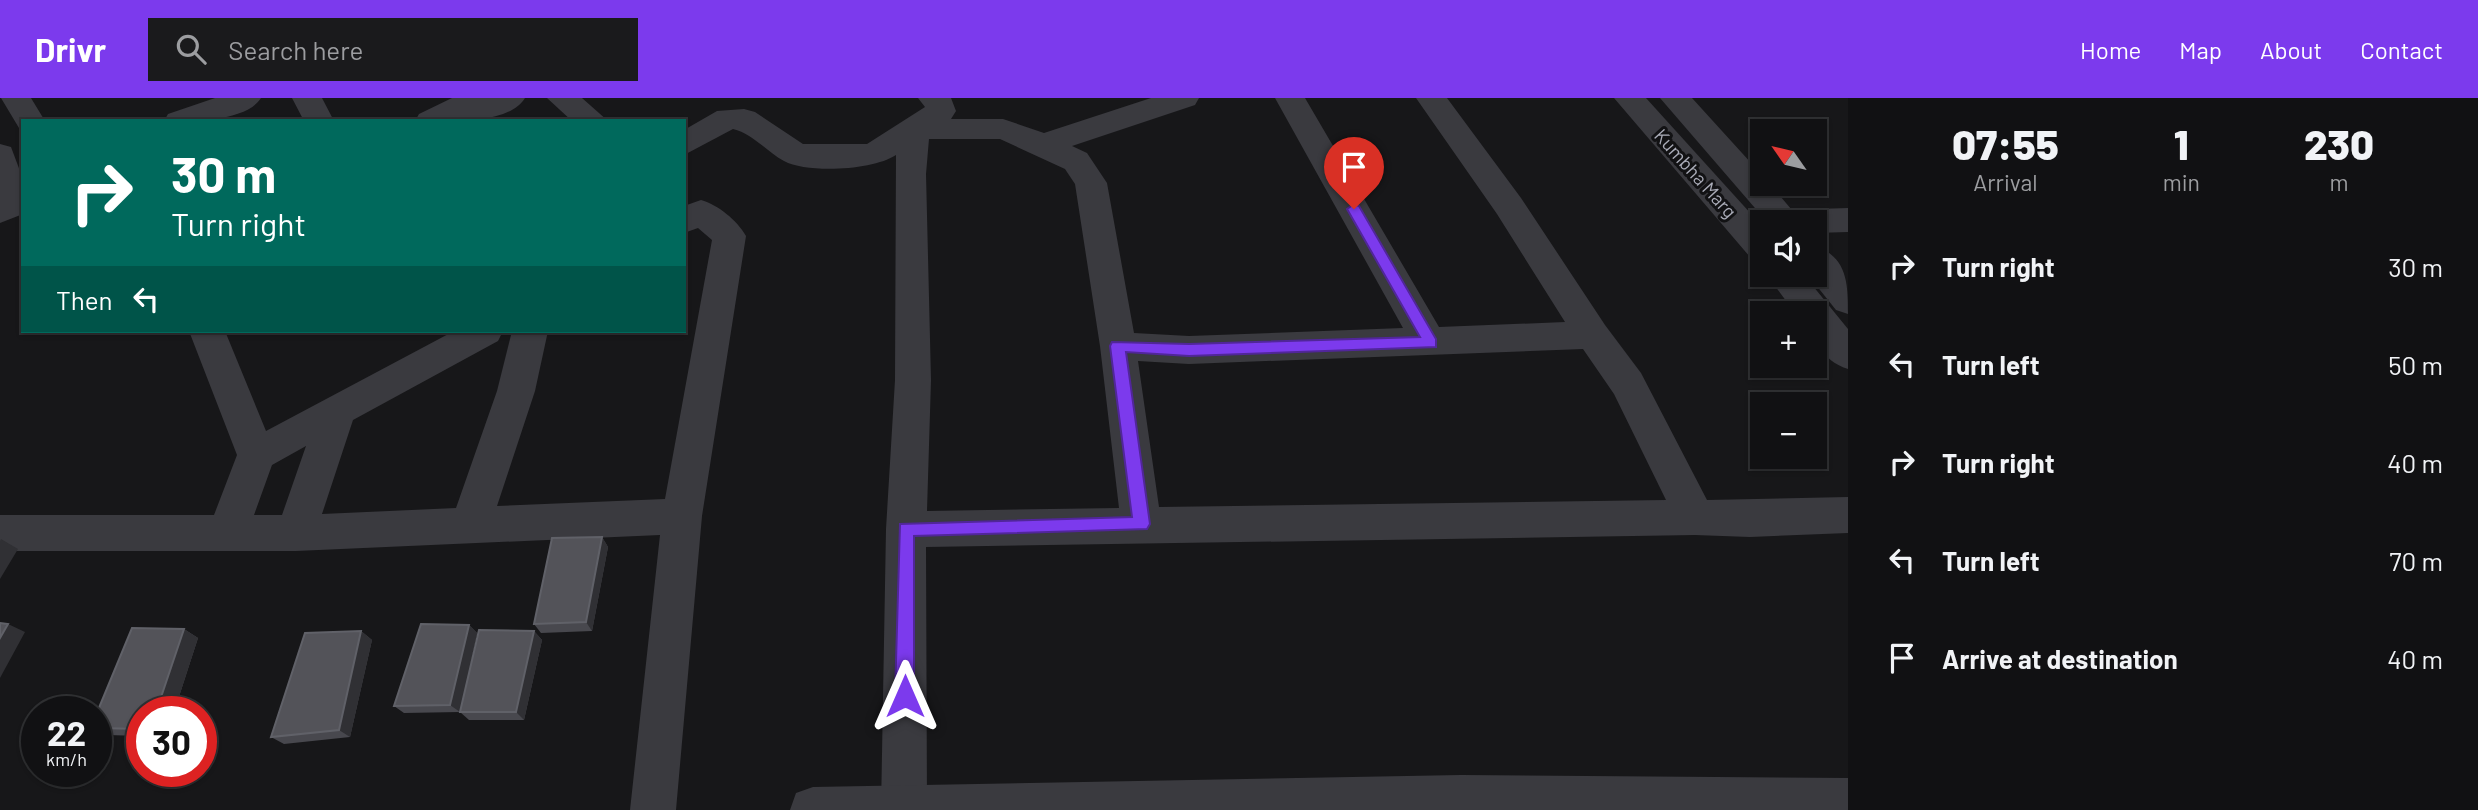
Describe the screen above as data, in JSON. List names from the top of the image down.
{
  "streets": {
    "street": ["Kumbha Marg"]
  },
  "north": "top left",
  "page": {
    "header": "Drivr",
    "search": "Search here",
    "nav": [
      "Home",
      "Map",
      "About",
      "Contact"
    ],
    "eta": [
      "07:55",
      "Arrival",
      "1",
      "min",
      "230",
      "m"
    ],
    "map_buttons": ["+", "−"],
    "turn": ["30 m", "Turn right"],
    "list": [
      {
        "name": "Turn right",
        "value": "30 m"
      },
      {
        "name": "Turn left",
        "value": "50 m"
      },
      {
        "name": "Turn right",
        "value": "40 m"
      },
      {
        "name": "Turn left",
        "value": "70 m"
      },
      {
        "name": "Arrive at destination",
        "value": "40 m"
      }
    ],
    "then": "Then",
    "speed": "22 km/h",
    "limit": "30"
  }
}
